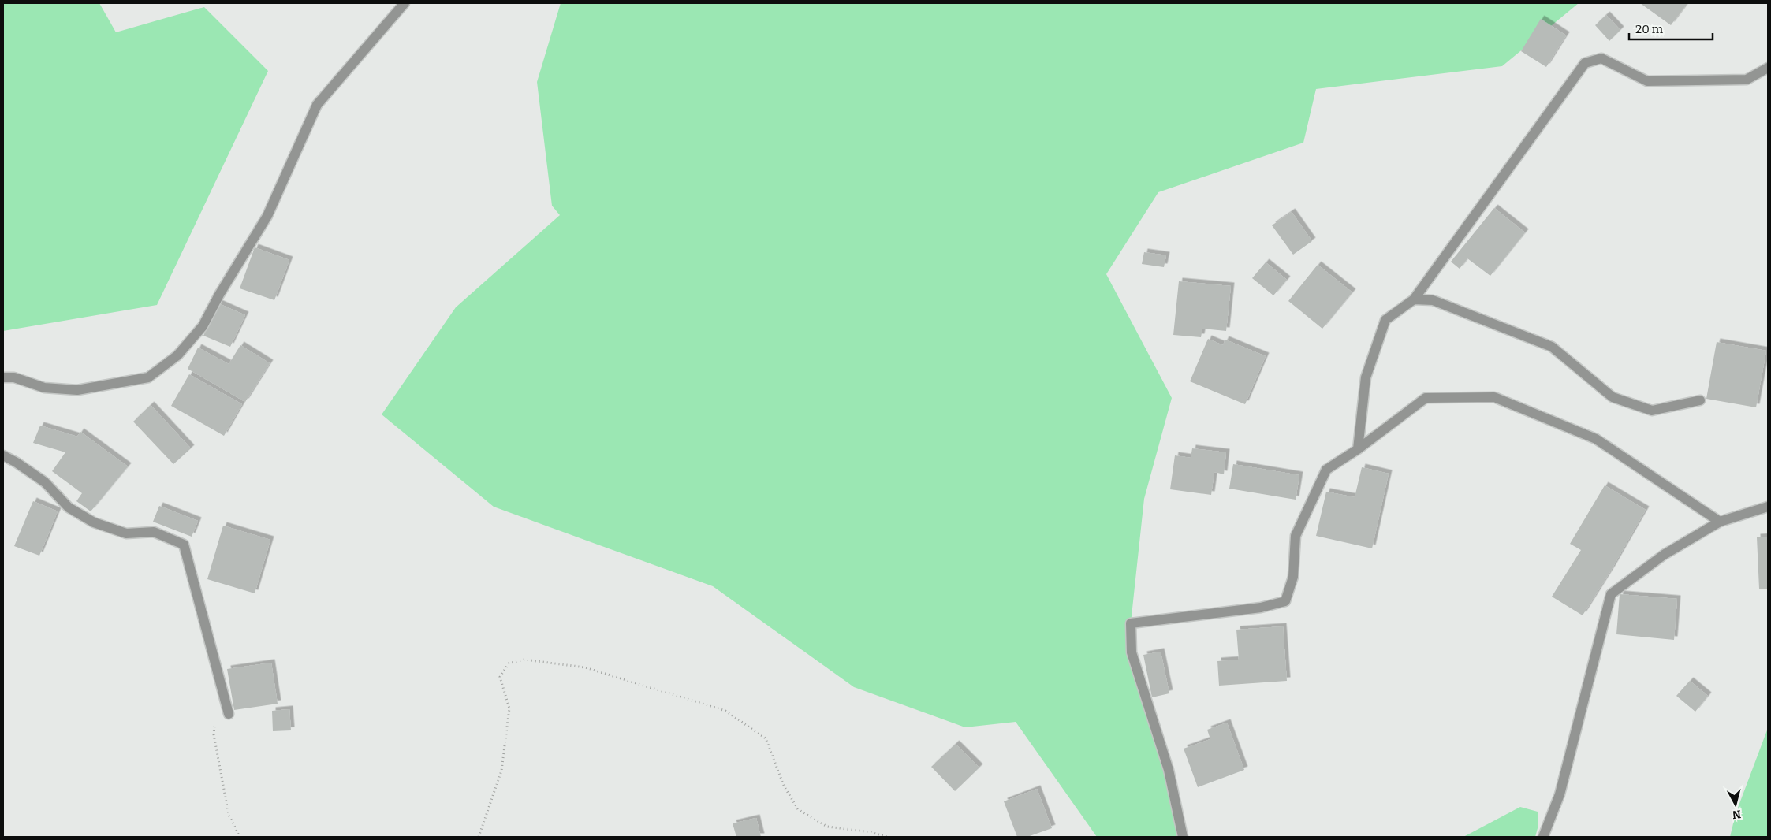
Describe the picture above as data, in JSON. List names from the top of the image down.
{
  "scale_bar": "20 m",
  "north": "bottom"
}
